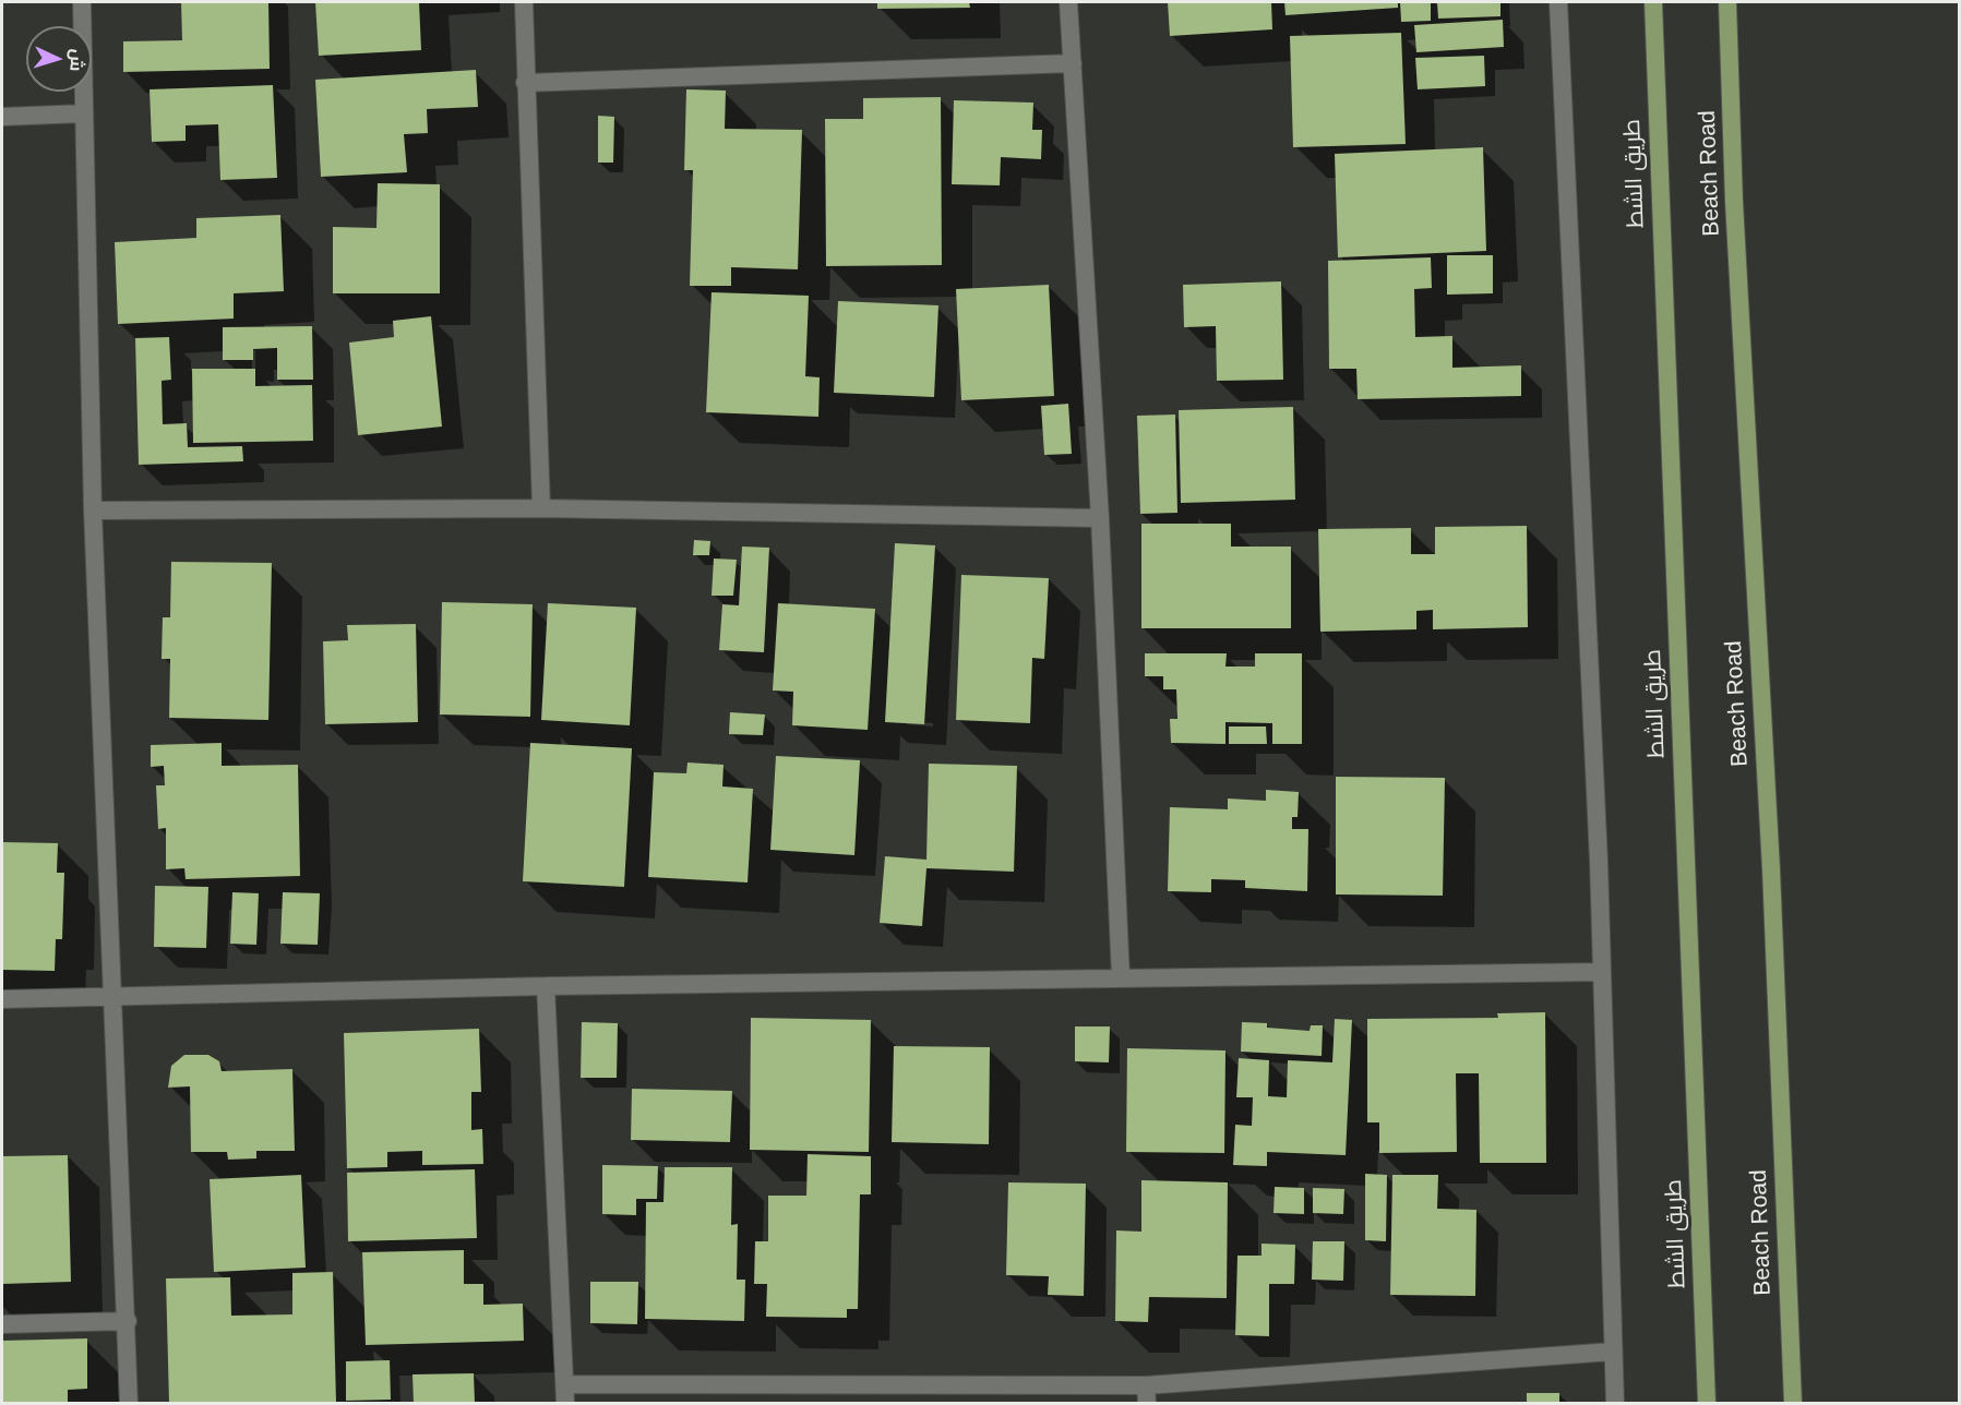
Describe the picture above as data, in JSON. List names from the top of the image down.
{
  "streets": {
    "main road": ["طريق الشط", "Beach Road"]
  },
  "north": "right"
}
